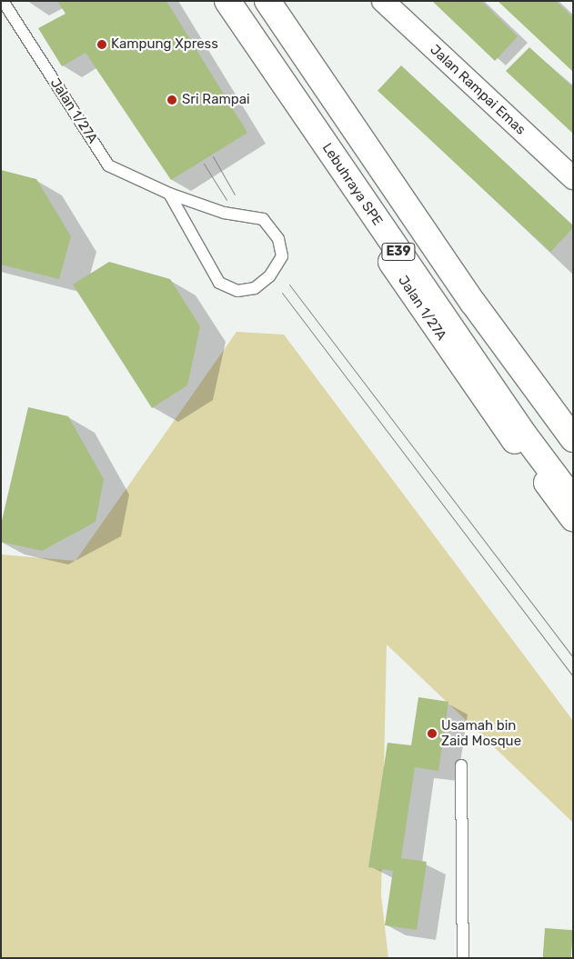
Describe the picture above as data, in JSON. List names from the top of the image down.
{
  "streets": {
    "main road": ["Jalan 1/27A", "Lebuhraya SPE", "E39"],
    "street": ["Jalan Rampai Emas"]
  },
  "places": ["Kampung Xpress", "Sri Rampai", "Usamah bin Zaid Mosque"]
}
